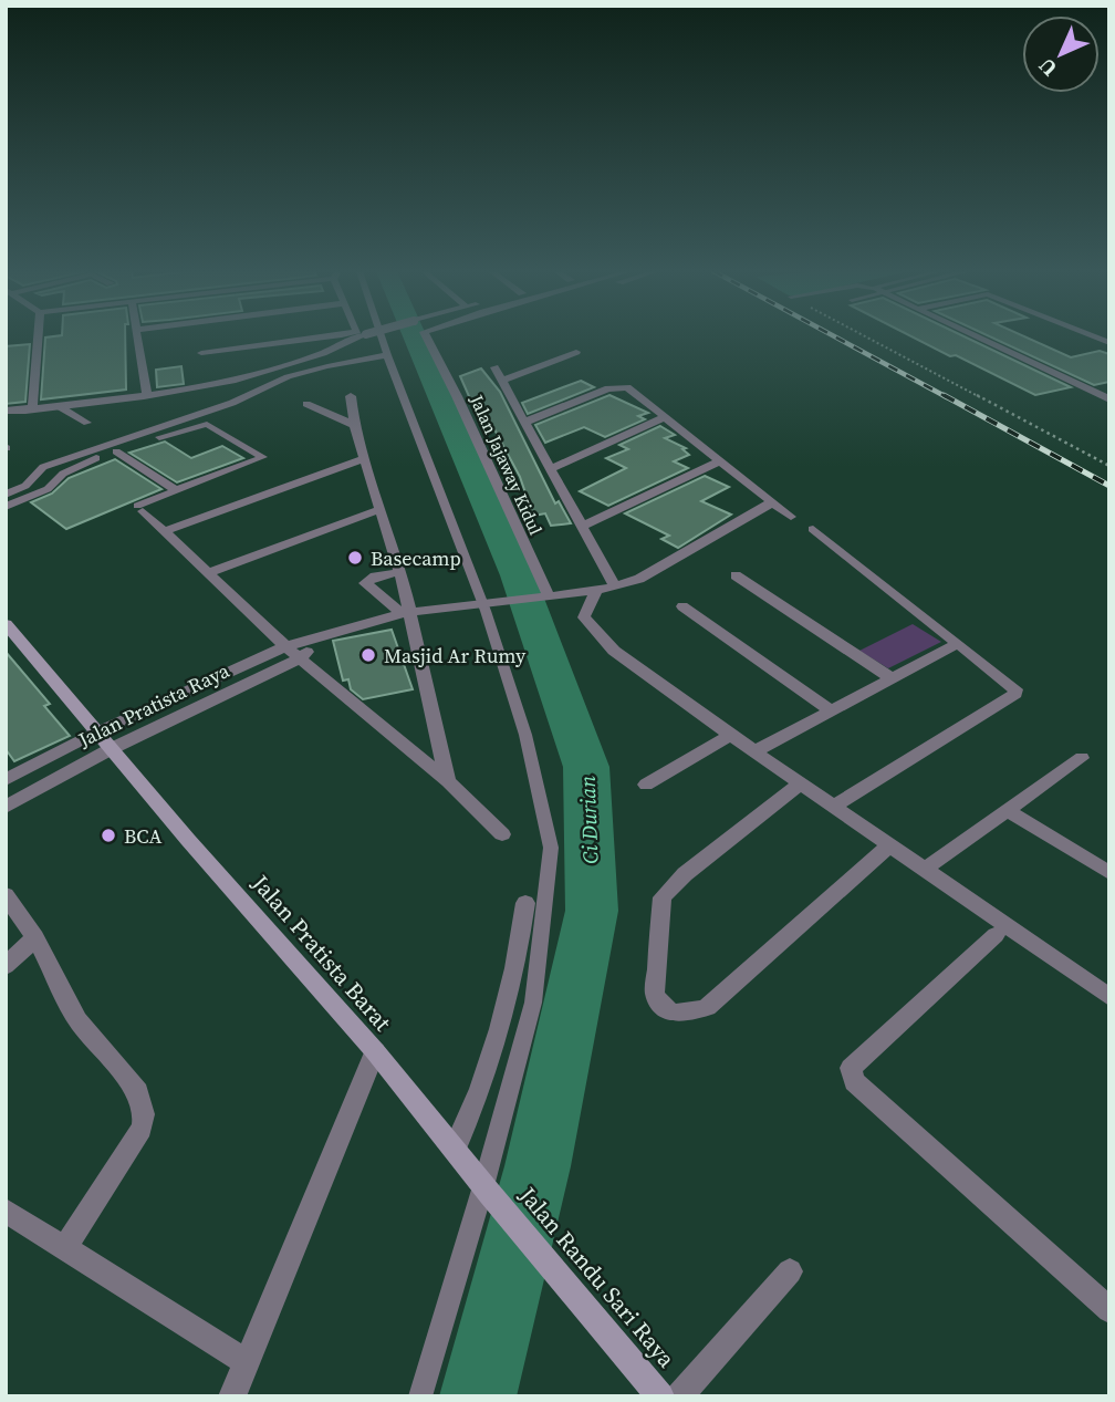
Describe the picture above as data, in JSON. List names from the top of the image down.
{
  "streets": {
    "street": [
      "Jalan Jajaway Kidul",
      "Jalan Pratista Raya",
      "Jalan Pratista Barat",
      "Jalan Randu Sari Raya"
    ]
  },
  "crossings": [
    ["Jalan Pratista Raya", "Jalan Pratista Barat"],
    ["Jalan Pratista Barat", "Jalan Randu Sari Raya"]
  ],
  "water": ["Ci Durian"],
  "places": ["Basecamp", "Masjid Ar Rumy", "BCA"],
  "north": "bottom left"
}
